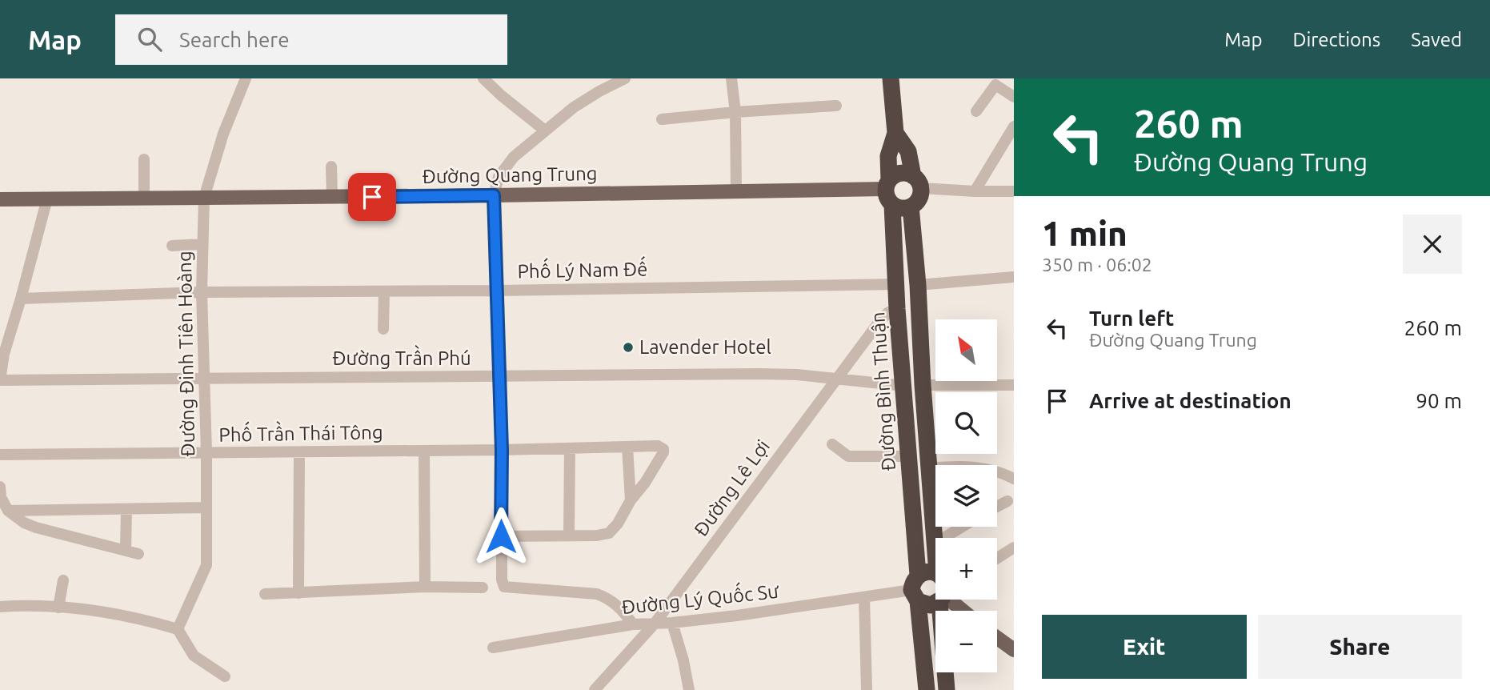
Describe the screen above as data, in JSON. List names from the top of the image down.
{
  "streets": {
    "highway": ["Đường Bình Thuận"],
    "main road": ["Đường Quang Trung"],
    "street": [
      "Phố Lý Nam Đế",
      "Đường Đinh Tiên Hoàng",
      "Đường Trần Phú",
      "Phố Trần Thái Tông",
      "Đường Lê Lợi",
      "Đường Lý Quốc Sư"
    ]
  },
  "crossings": [
    ["Đường Quang Trung", "Đường Đinh Tiên Hoàng"],
    ["Đường Quang Trung", "Đường Bình Thuận"],
    ["Phố Lý Nam Đế", "Đường Đinh Tiên Hoàng"],
    ["Phố Lý Nam Đế", "Đường Bình Thuận"],
    ["Đường Đinh Tiên Hoàng", "Đường Trần Phú"],
    ["Đường Đinh Tiên Hoàng", "Phố Trần Thái Tông"],
    ["Đường Trần Phú", "Đường Bình Thuận"],
    ["Đường Trần Phú", "Đường Lê Lợi"],
    ["Đường Bình Thuận", "Đường Lê Lợi"],
    ["Đường Bình Thuận", "Đường Lý Quốc Sư"],
    ["Đường Lê Lợi", "Đường Lý Quốc Sư"]
  ],
  "places": ["Lavender Hotel"],
  "north": "top left",
  "page": {
    "header": "Map",
    "search": "Search here",
    "nav": ["Map", "Directions", "Saved"],
    "turn": ["260 m", "Đường Quang Trung"],
    "heading": ["1 min", "350 m · 06:02"],
    "list": [
      {
        "name": "Turn left",
        "note": "Đường Quang Trung",
        "value": "260 m"
      },
      {
        "name": "Arrive at destination",
        "value": "90 m"
      }
    ],
    "map_buttons": ["+", "−"],
    "buttons": ["Exit", "Share"]
  }
}
